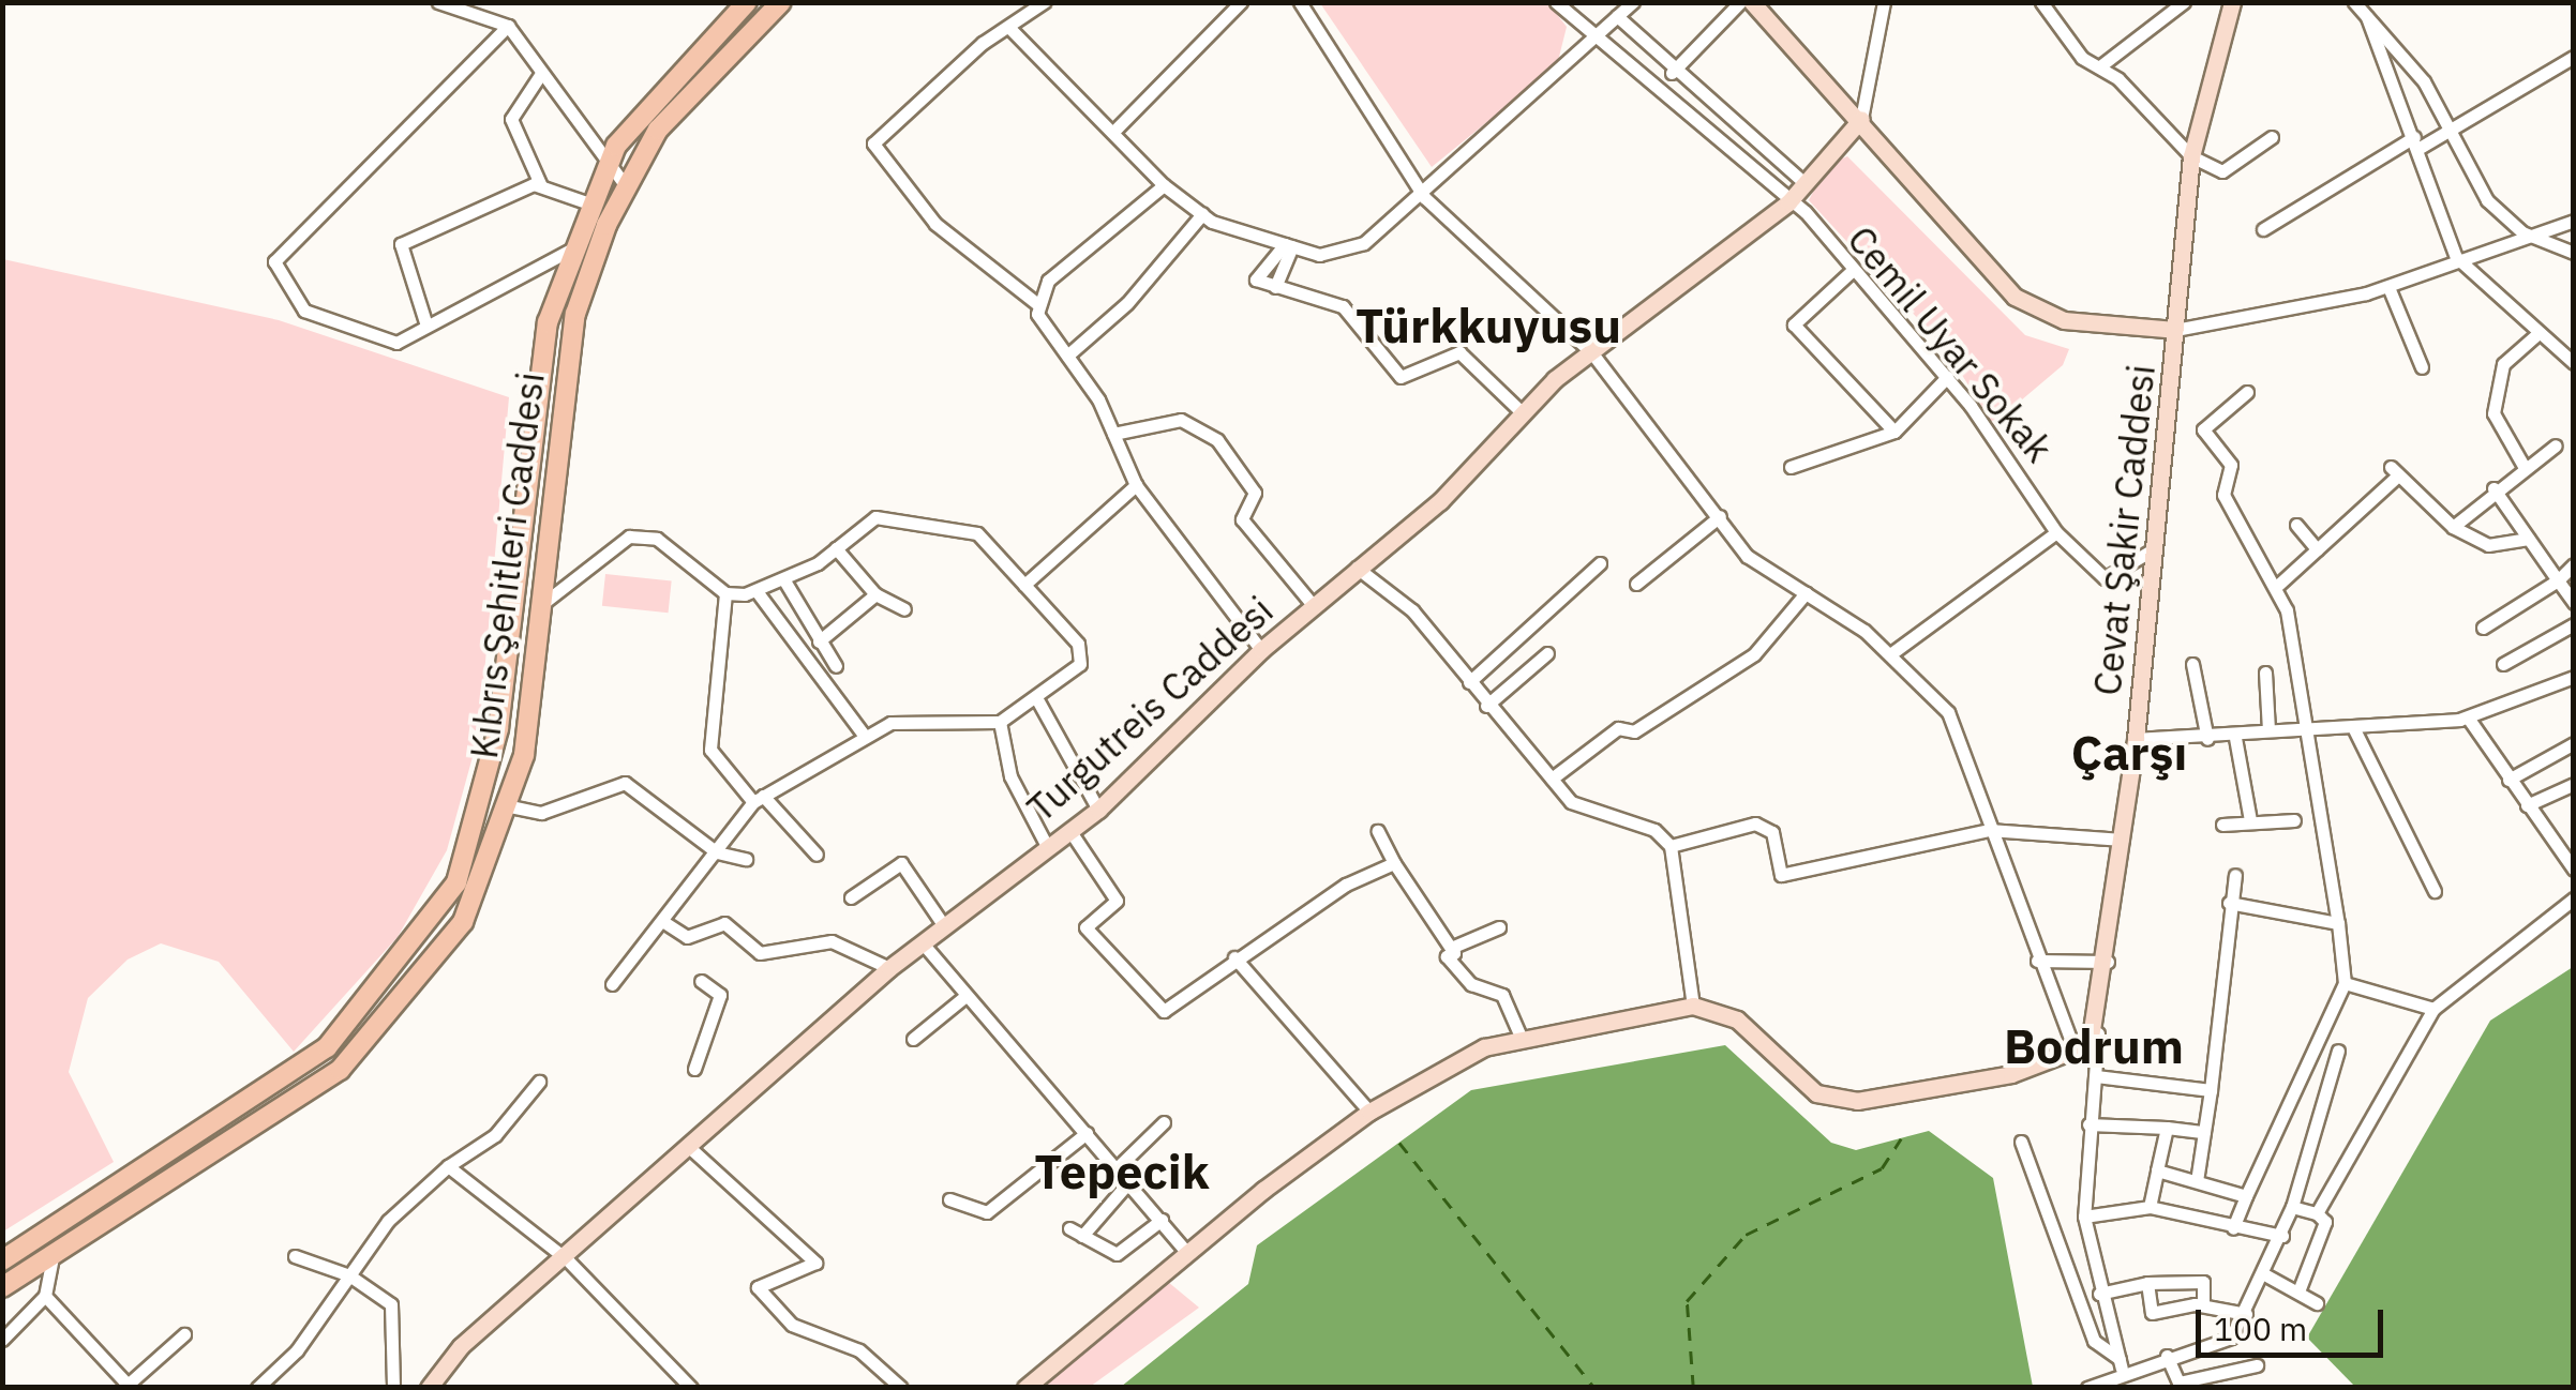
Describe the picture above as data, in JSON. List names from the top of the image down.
{
  "streets": {
    "highway": ["Kıbrıs Şehitleri Caddesi"],
    "main road": ["Cevat Şakir Caddesi", "Turgutreis Caddesi"],
    "street": ["Cemil Uyar Sokak"]
  },
  "crossings": [
    ["Cemil Uyar Sokak", "Cevat Şakir Caddesi"],
    ["Cemil Uyar Sokak", "Turgutreis Caddesi"]
  ],
  "districts": [
    "Türkkuyusu",
    "Çarşı",
    "Bodrum",
    "Tepecik"
  ],
  "scale_bar": "100 m"
}
